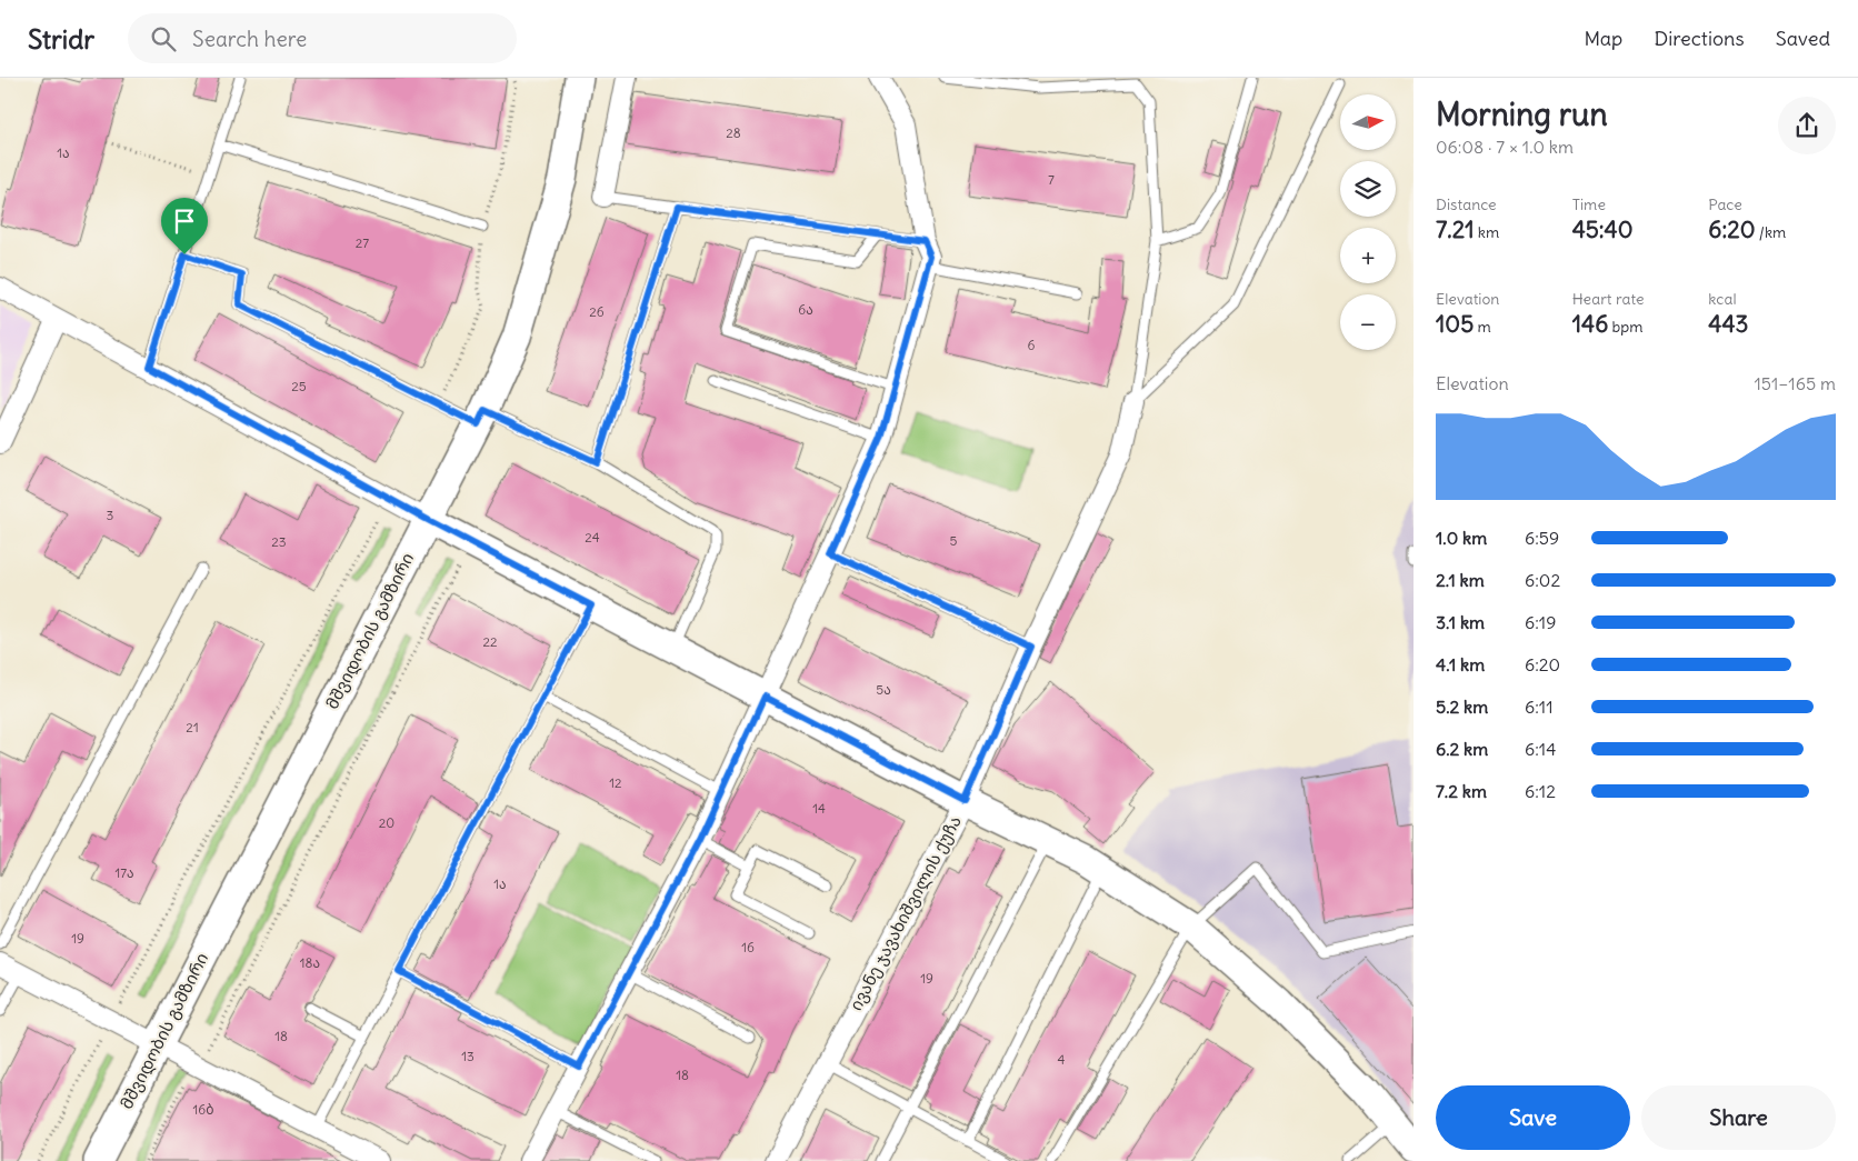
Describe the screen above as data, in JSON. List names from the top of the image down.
{
  "streets": {
    "street": ["მშვიდობის გამზირი", "ივანე ჯავახიშვილის ქუჩა"]
  },
  "house_numbers": [
    "28",
    "1ა",
    "7",
    "27",
    "6ა",
    "26",
    "6",
    "25",
    "3",
    "24",
    "5",
    "23",
    "22",
    "5ა",
    "21",
    "12",
    "14",
    "20",
    "17ა",
    "1ა",
    "19",
    "16",
    "18ა",
    "19",
    "18",
    "13",
    "4",
    "18",
    "16ბ"
  ],
  "north": "right",
  "page": {
    "header": "Stridr",
    "search": "Search here",
    "nav": ["Map", "Directions", "Saved"],
    "heading": ["Morning run", "06:08 · 7 × 1.0 km"],
    "map_buttons": ["+", "−"],
    "stats": [
      ["Distance", "7.21 km"],
      ["Time", "45:40"],
      ["Pace", "6:20 /km"],
      ["Elevation", "105 m"],
      ["Heart rate", "146 bpm"],
      ["kcal", "443"]
    ],
    "chart": ["Elevation", "151–165 m"],
    "list": [
      {
        "name": "1.0 km",
        "note": "6:59"
      },
      {
        "name": "2.1 km",
        "note": "6:02"
      },
      {
        "name": "3.1 km",
        "note": "6:19"
      },
      {
        "name": "4.1 km",
        "note": "6:20"
      },
      {
        "name": "5.2 km",
        "note": "6:11"
      },
      {
        "name": "6.2 km",
        "note": "6:14"
      },
      {
        "name": "7.2 km",
        "note": "6:12"
      }
    ],
    "buttons": ["Save", "Share"]
  }
}
